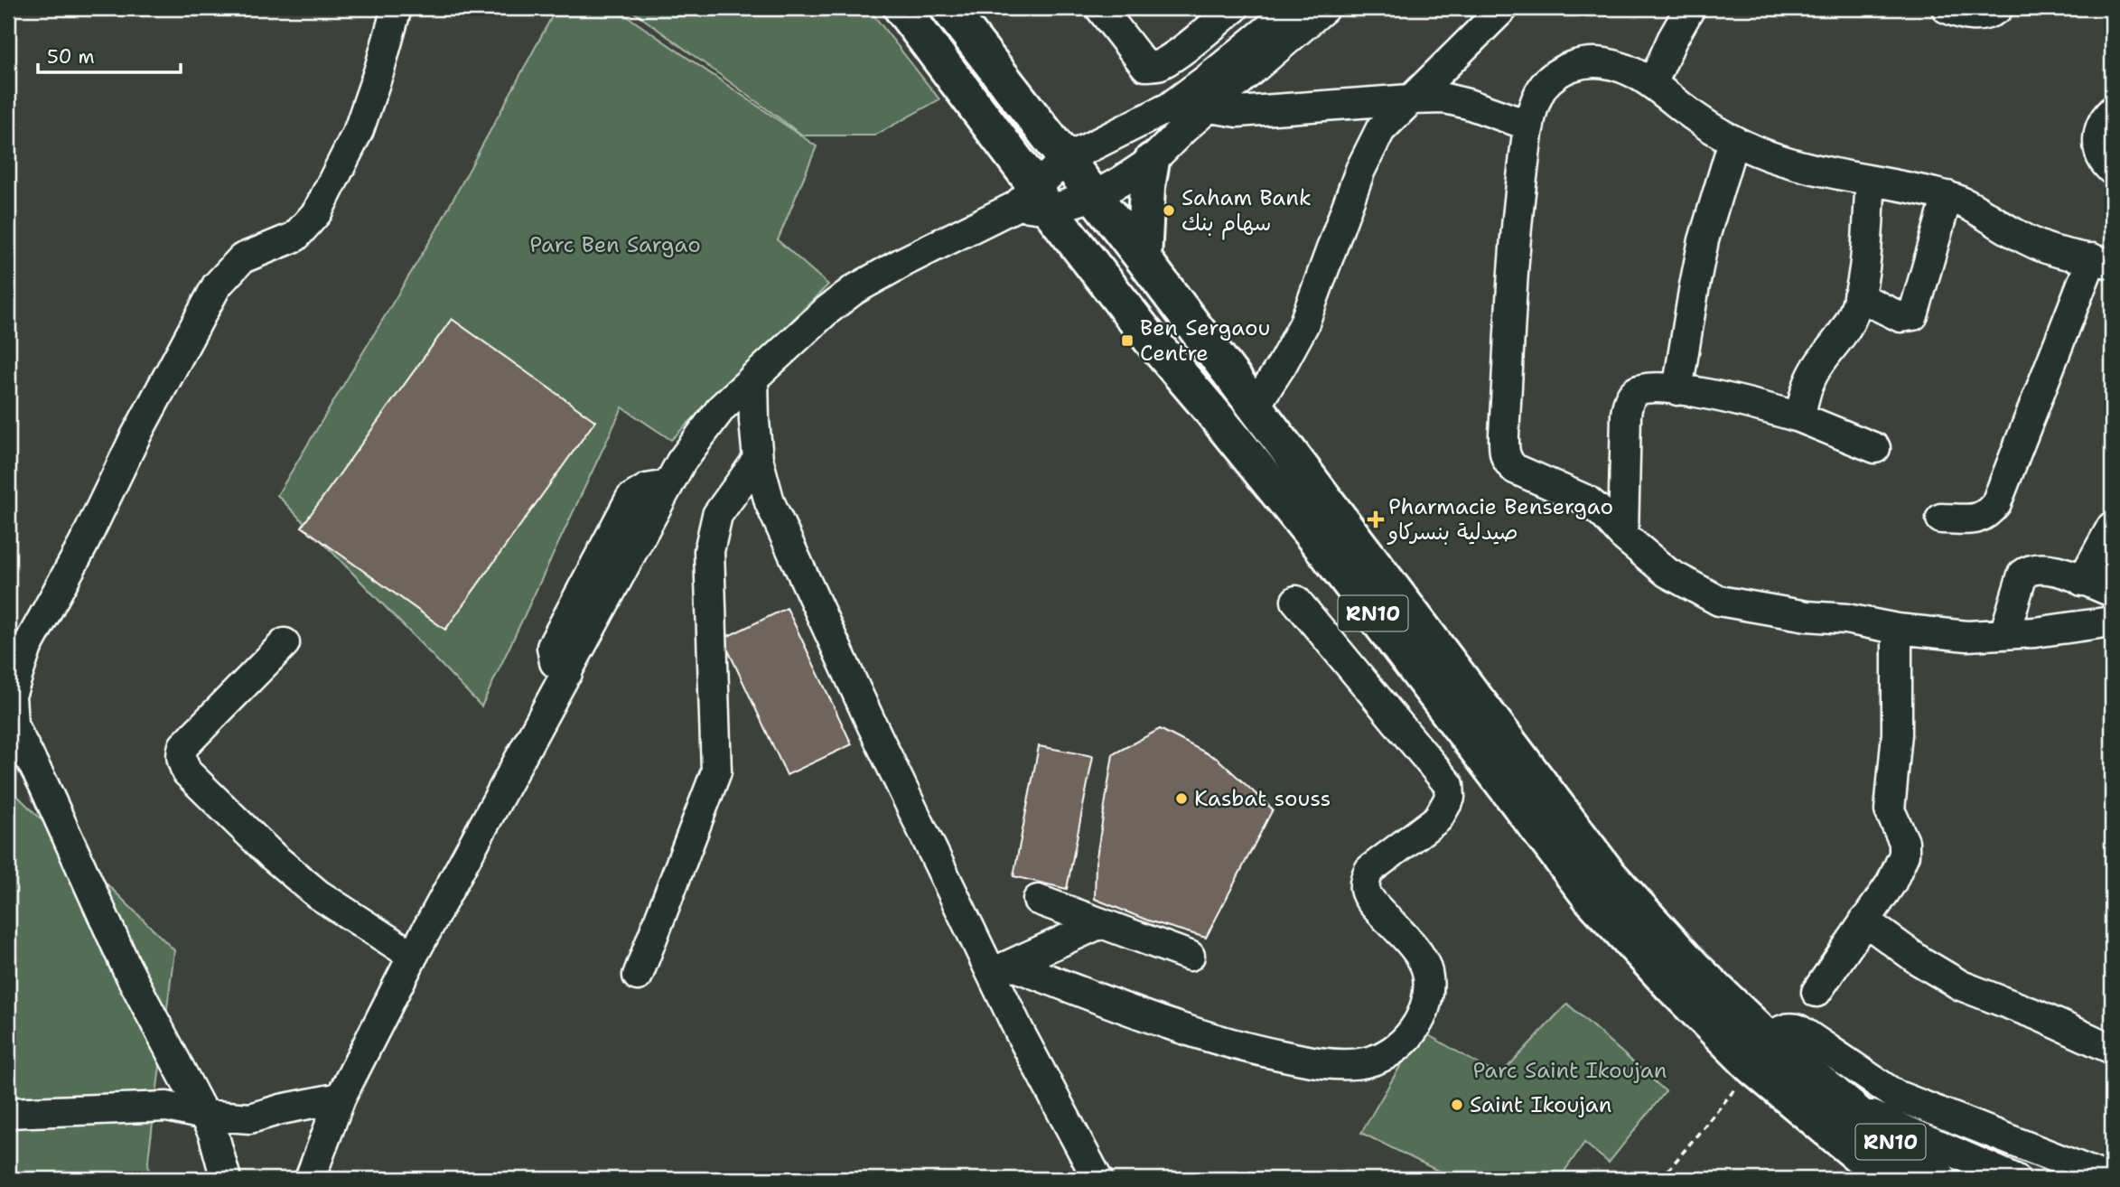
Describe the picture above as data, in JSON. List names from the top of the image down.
{
  "streets": {
    "main road": ["RN10"]
  },
  "parks": ["Parc Ben Sargao", "Parc Saint Ikoujan"],
  "places": {
    "other": ["Saham Bank سهام بنك", "Kasbat souss", "Saint Ikoujan"],
    "transit": ["Ben Sergaou Centre"],
    "health": ["Pharmacie Bensergao صيدلية بنسركاو"]
  },
  "scale_bar": "50 m"
}
